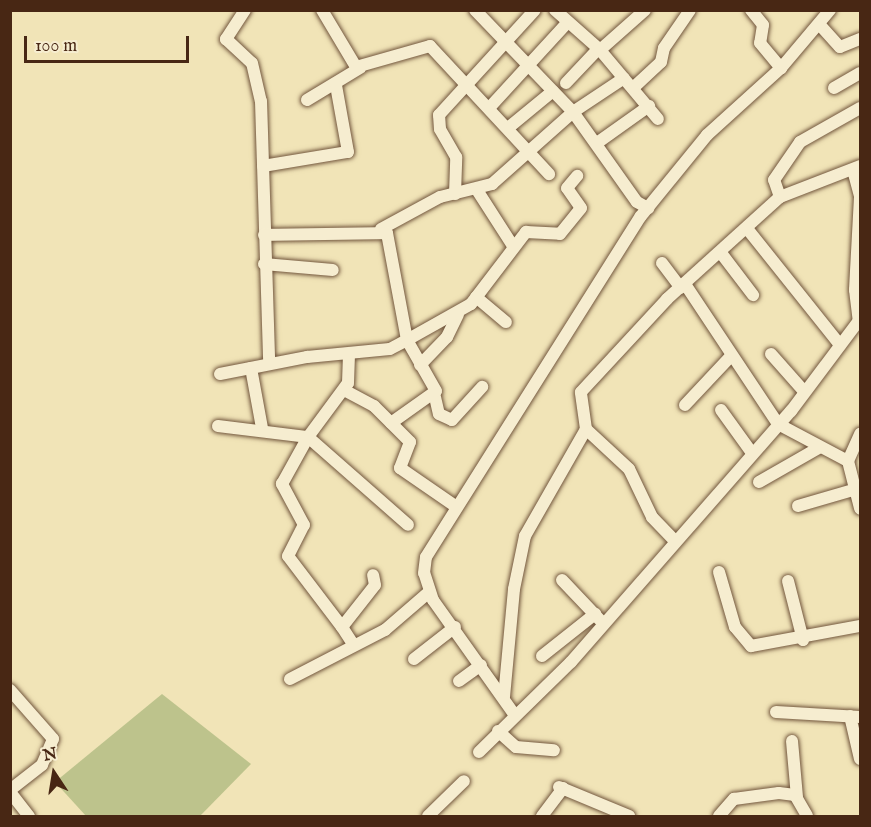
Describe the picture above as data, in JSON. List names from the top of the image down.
{
  "scale_bar": "100 m",
  "north": "top"
}
